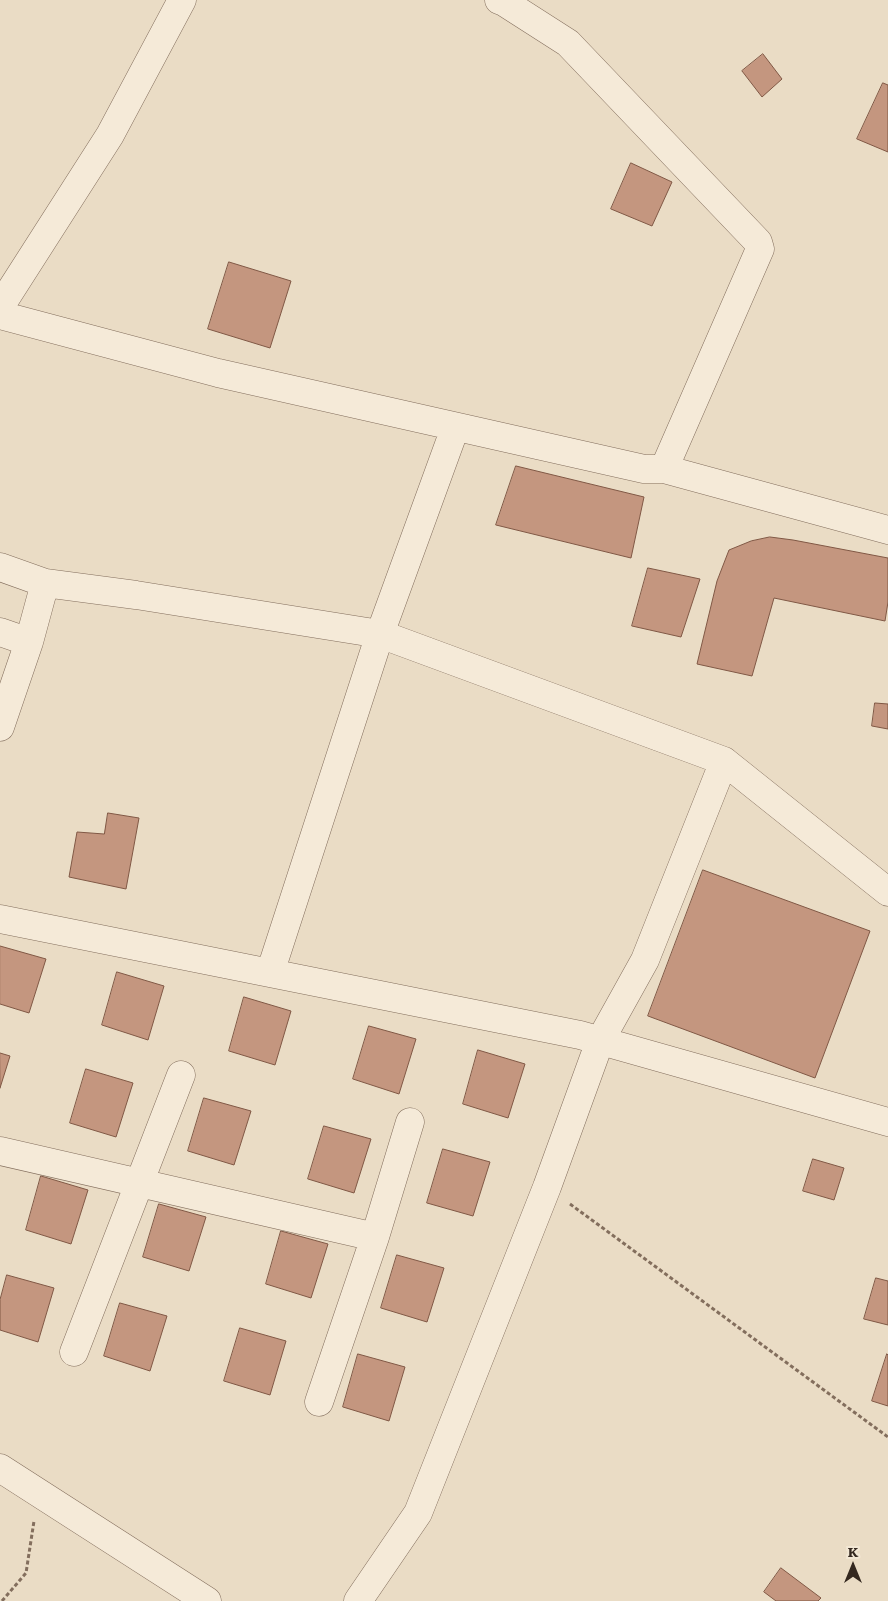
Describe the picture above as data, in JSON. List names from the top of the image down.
{
  "north": "top"
}
